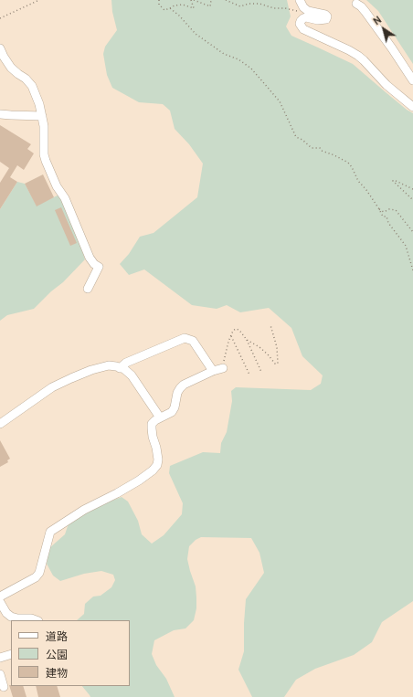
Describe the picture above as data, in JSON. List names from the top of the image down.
{
  "legend": ["道路", "公園", "建物"],
  "north": "top left"
}
